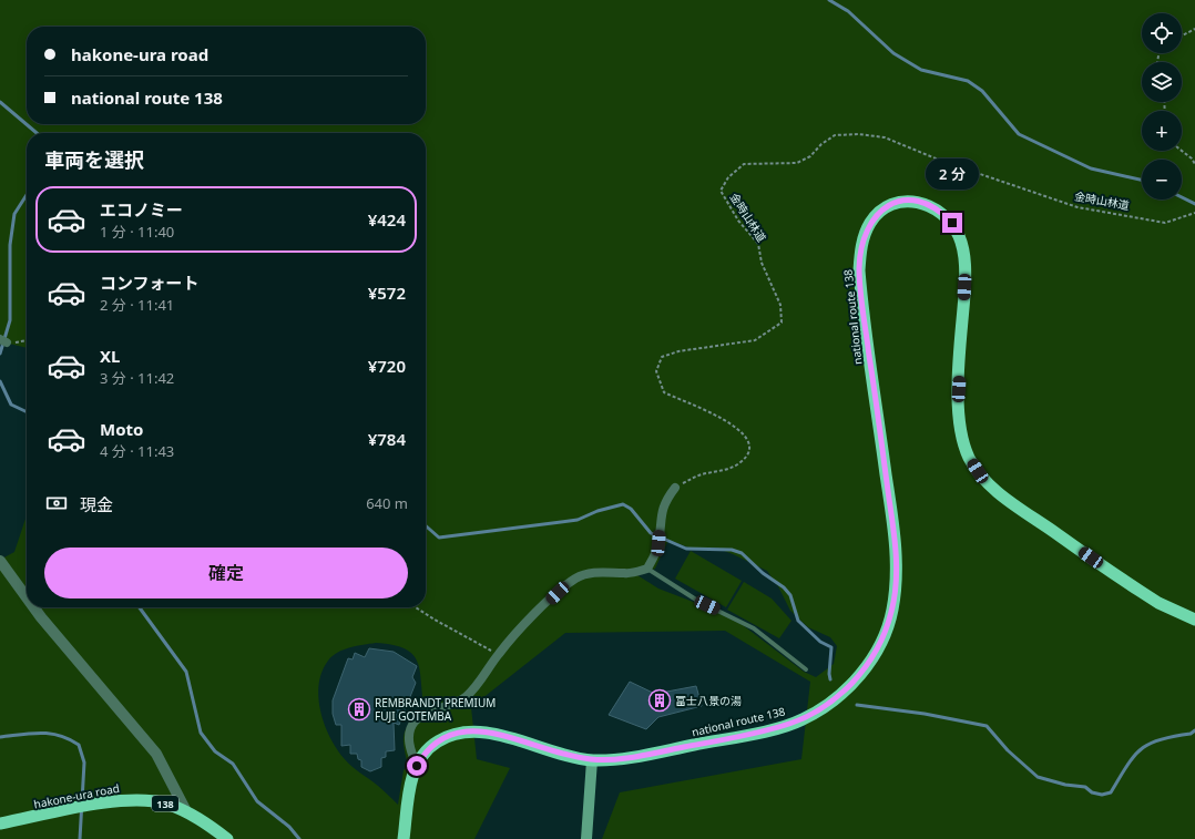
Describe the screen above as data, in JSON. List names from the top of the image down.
{
  "streets": {
    "highway": ["national route 138", "hakone-ura road", "138"],
    "path": ["金時山林道"]
  },
  "places": {
    "building": ["富士八景の湯", "REMBRANDT PREMIUM FUJI GOTEMBA"]
  },
  "page": {
    "map_buttons": ["+", "−"],
    "banner": ["hakone-ura road", "national route 138"],
    "heading": "車両を選択",
    "bubble": "2 分",
    "list": [
      {
        "name": "エコノミー",
        "note": "1 分 · 11:40",
        "value": "¥424"
      },
      {
        "name": "コンフォート",
        "note": "2 分 · 11:41",
        "value": "¥572"
      },
      {
        "name": "XL",
        "note": "3 分 · 11:42",
        "value": "¥720"
      },
      {
        "name": "Moto",
        "note": "4 分 · 11:43",
        "value": "¥784"
      }
    ],
    "pay": ["現金", "640 m"],
    "buttons": "確定"
  }
}
